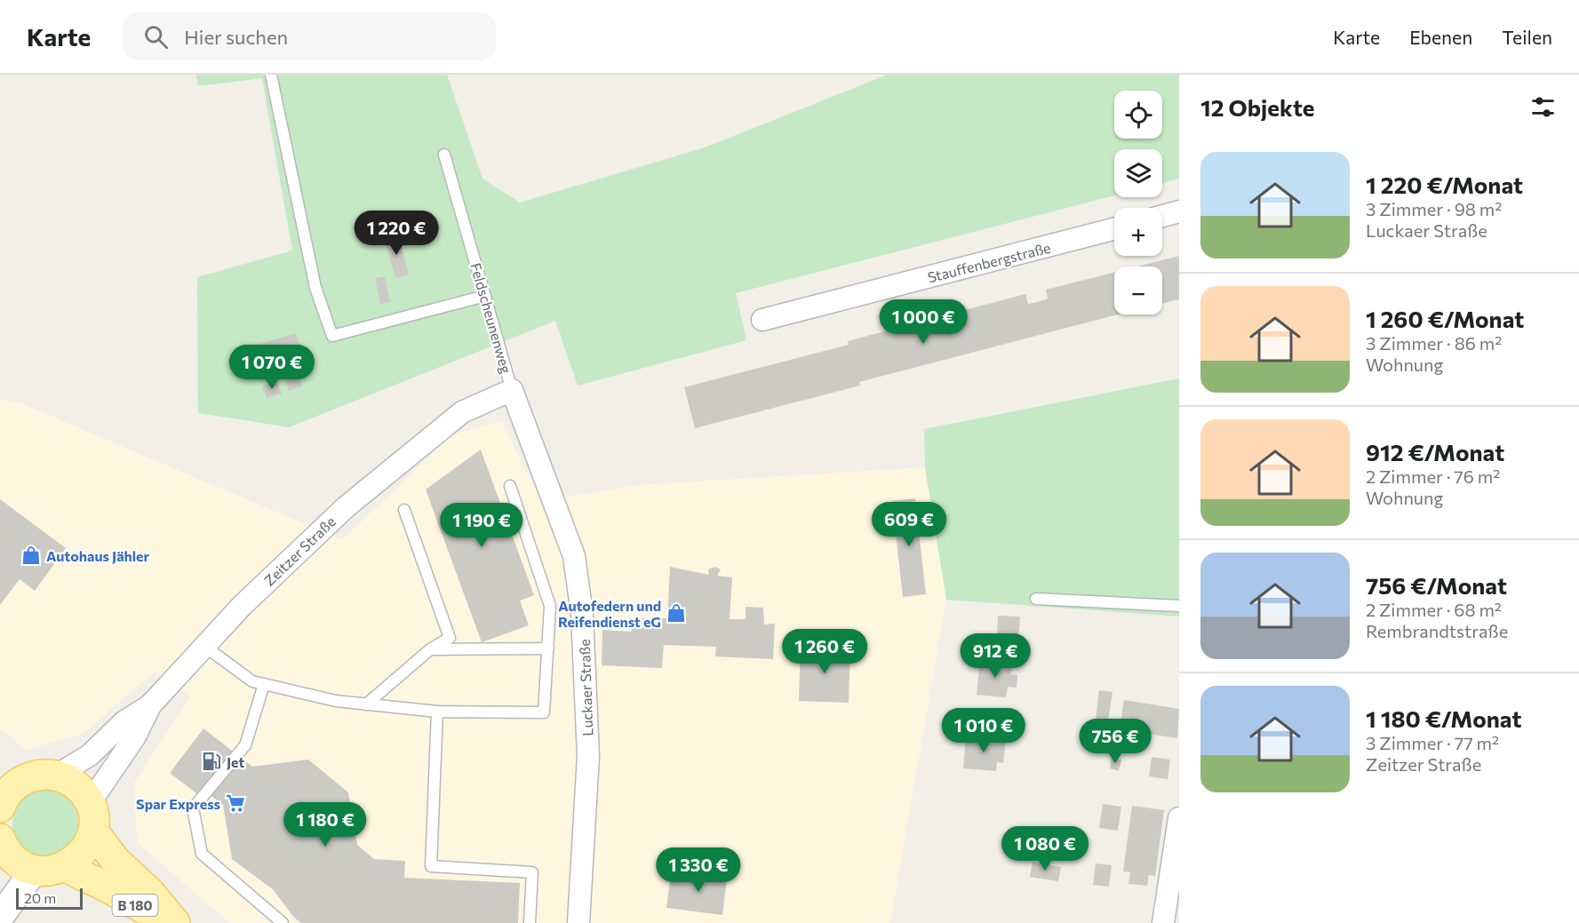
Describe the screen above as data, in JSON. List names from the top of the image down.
{
  "streets": {
    "main road": ["B 180"],
    "street": ["Stauffenbergstraße", "Zeitzer Straße", "Luckaer Straße"],
    "lane": ["Feldscheunenweg"]
  },
  "crossings": [
    ["Feldscheunenweg", "Zeitzer Straße"],
    ["Feldscheunenweg", "Luckaer Straße"],
    ["Zeitzer Straße", "Luckaer Straße"],
    ["Zeitzer Straße", "B 180"]
  ],
  "places": {
    "shop": ["Autohaus Jähler", "Autofedern und Reifendienst eG"],
    "fuel station": ["Jet"],
    "supermarket": ["Spar Express"]
  },
  "scale_bar": "20 m",
  "page": {
    "header": "Karte",
    "search": "Hier suchen",
    "nav": ["Karte", "Ebenen", "Teilen"],
    "heading": "12 Objekte",
    "map_buttons": ["+", "−"],
    "list": [
      {
        "name": "1 220 €/Monat",
        "note": "3 Zimmer · 98 m² · Luckaer Straße"
      },
      {
        "name": "1 260 €/Monat",
        "note": "3 Zimmer · 86 m² · Wohnung"
      },
      {
        "name": "912 €/Monat",
        "note": "2 Zimmer · 76 m² · Wohnung"
      },
      {
        "name": "756 €/Monat",
        "note": "2 Zimmer · 68 m² · Rembrandtstraße"
      },
      {
        "name": "1 180 €/Monat",
        "note": "3 Zimmer · 77 m² · Zeitzer Straße"
      }
    ],
    "price": [
      "1 220 €",
      "1 000 €",
      "1 070 €",
      "609 €",
      "1 190 €",
      "1 260 €",
      "912 €",
      "1 010 €",
      "756 €",
      "1 180 €",
      "1 080 €",
      "1 330 €"
    ],
    "scale": "20 m"
  }
}
